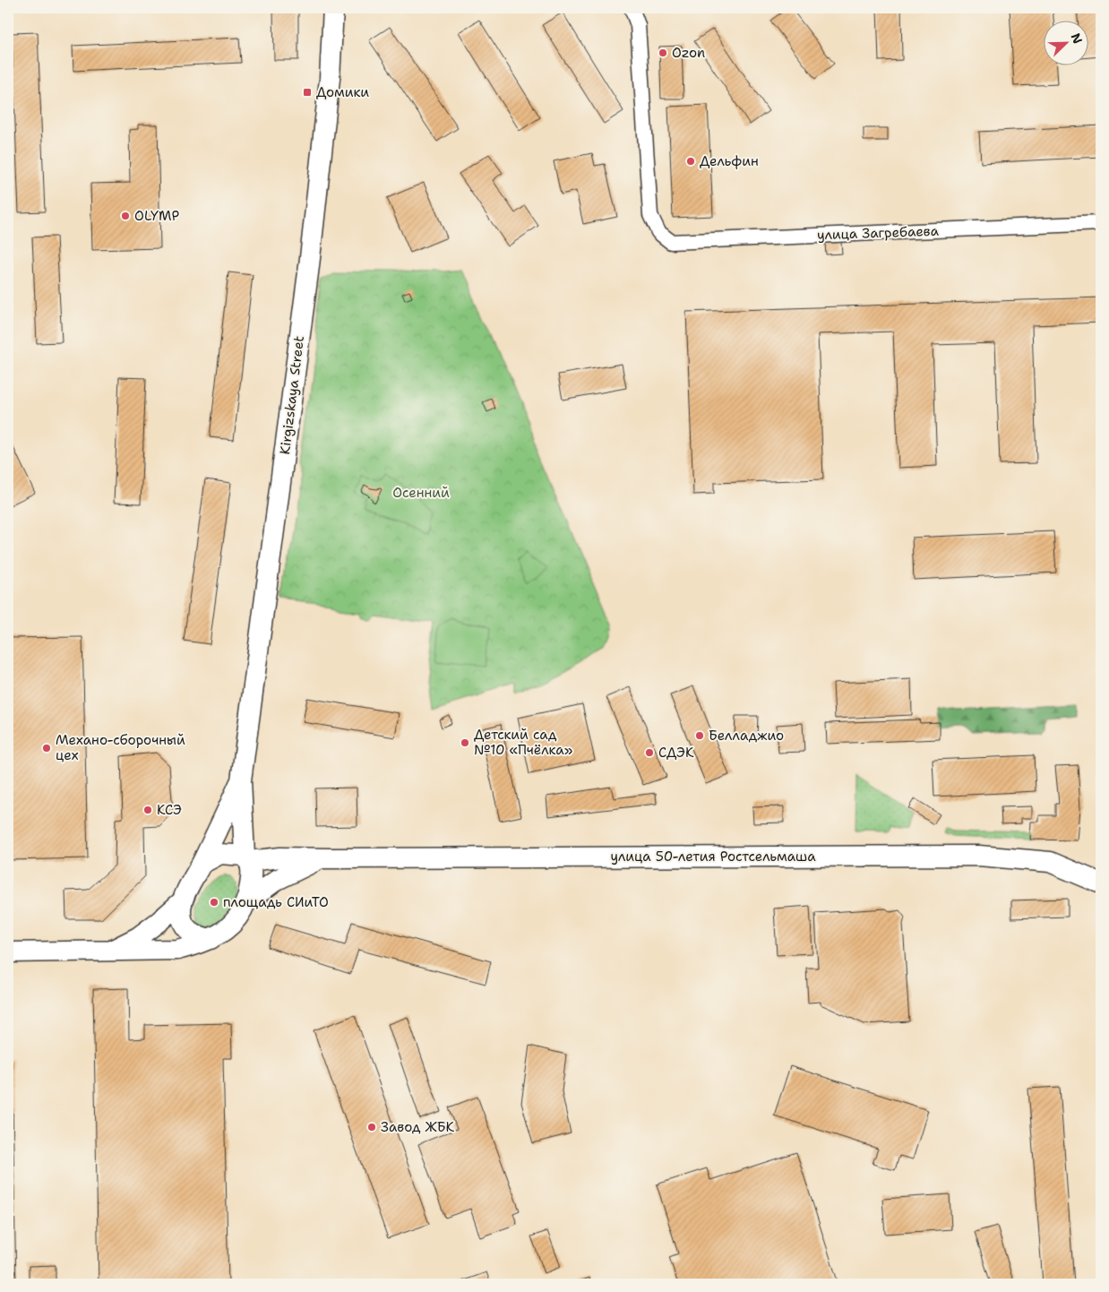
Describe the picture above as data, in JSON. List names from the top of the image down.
{
  "streets": {
    "main road": ["Kirgizskaya Street", "улица 50-летия Ростсельмаша"],
    "street": ["улица Загребаева"]
  },
  "parks": ["Осенний"],
  "places": {
    "other": [
      "Ozon",
      "Дельфин",
      "OLYMP",
      "Белладжио",
      "Детский сад №10 «Пчёлка»",
      "Механо-сборочный цех",
      "СДЭК",
      "КСЭ",
      "площадь СИиТО",
      "Завод ЖБК"
    ],
    "transit": ["Домики"]
  },
  "north": "top right"
}
